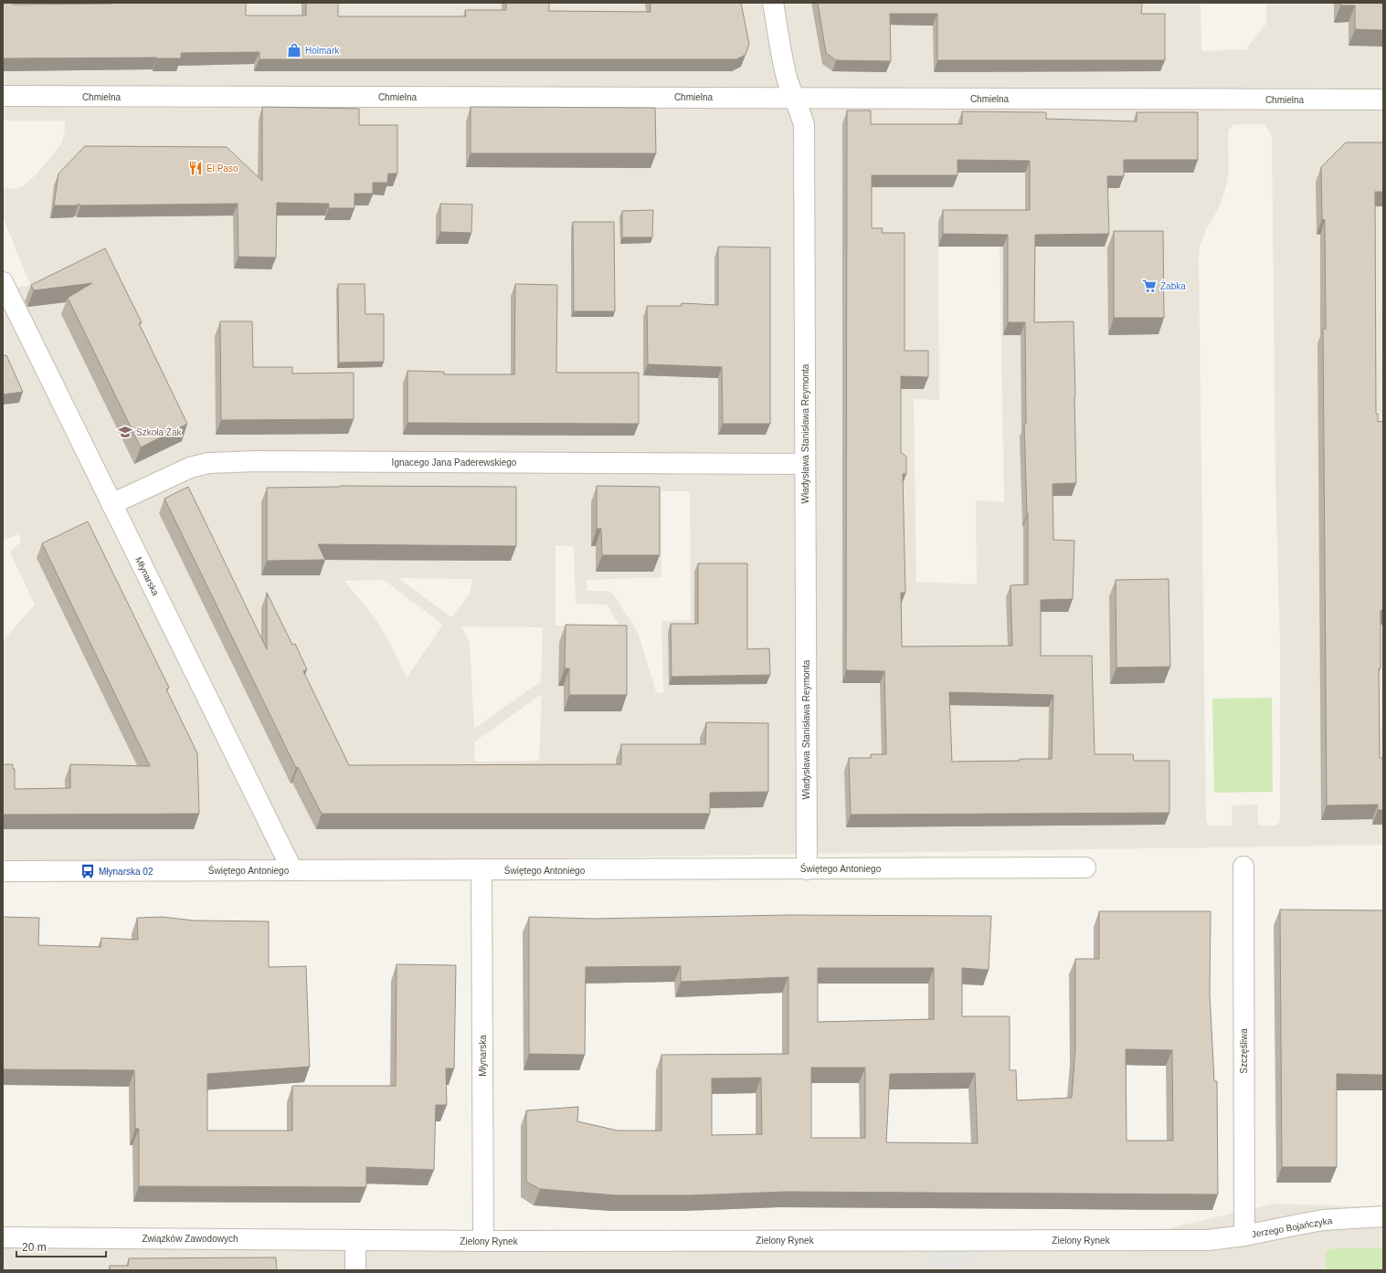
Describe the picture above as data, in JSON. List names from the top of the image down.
{
  "streets": {
    "street": [
      "Chmielna",
      "Władysława Stanisława Reymonta",
      "Ignacego Jana Paderewskiego",
      "Młynarska",
      "Świętego Antoniego",
      "Szczęśliwa",
      "Jerzego Bojańczyka",
      "Związków Zawodowych",
      "Zielony Rynek"
    ]
  },
  "crossings": [
    ["Chmielna", "Władysława Stanisława Reymonta"],
    ["Władysława Stanisława Reymonta", "Ignacego Jana Paderewskiego"],
    ["Władysława Stanisława Reymonta", "Świętego Antoniego"],
    ["Ignacego Jana Paderewskiego", "Młynarska"],
    ["Młynarska", "Świętego Antoniego"],
    ["Młynarska", "Zielony Rynek"],
    ["Szczęśliwa", "Jerzego Bojańczyka"],
    ["Szczęśliwa", "Zielony Rynek"],
    ["Jerzego Bojańczyka", "Zielony Rynek"],
    ["Związków Zawodowych", "Zielony Rynek"]
  ],
  "places": {
    "shop": ["Holmark"],
    "restaurant": ["El Paso"],
    "supermarket": ["Żabka"],
    "school or university": ["Szkoła Żak"],
    "bus stop": ["Młynarska 02"]
  },
  "scale_bar": "20 m"
}
